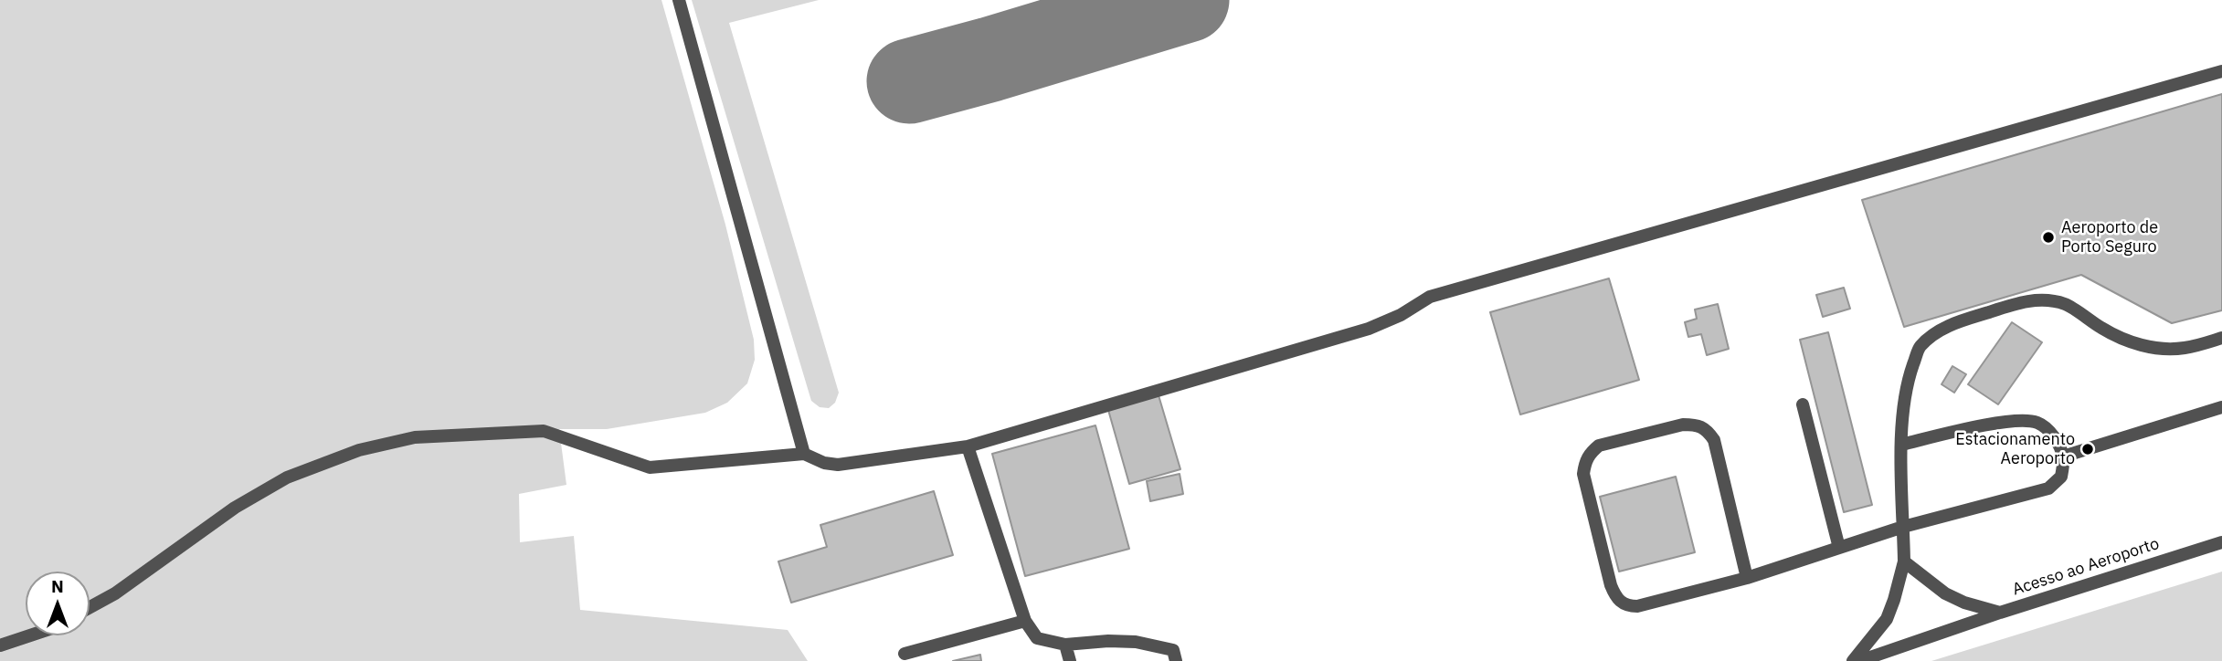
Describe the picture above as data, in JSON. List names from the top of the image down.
{
  "streets": {
    "lane": ["Acesso ao Aeroporto"]
  },
  "places": ["Aeroporto de Porto Seguro", "Estacionamento Aeroporto"],
  "north": "top"
}
